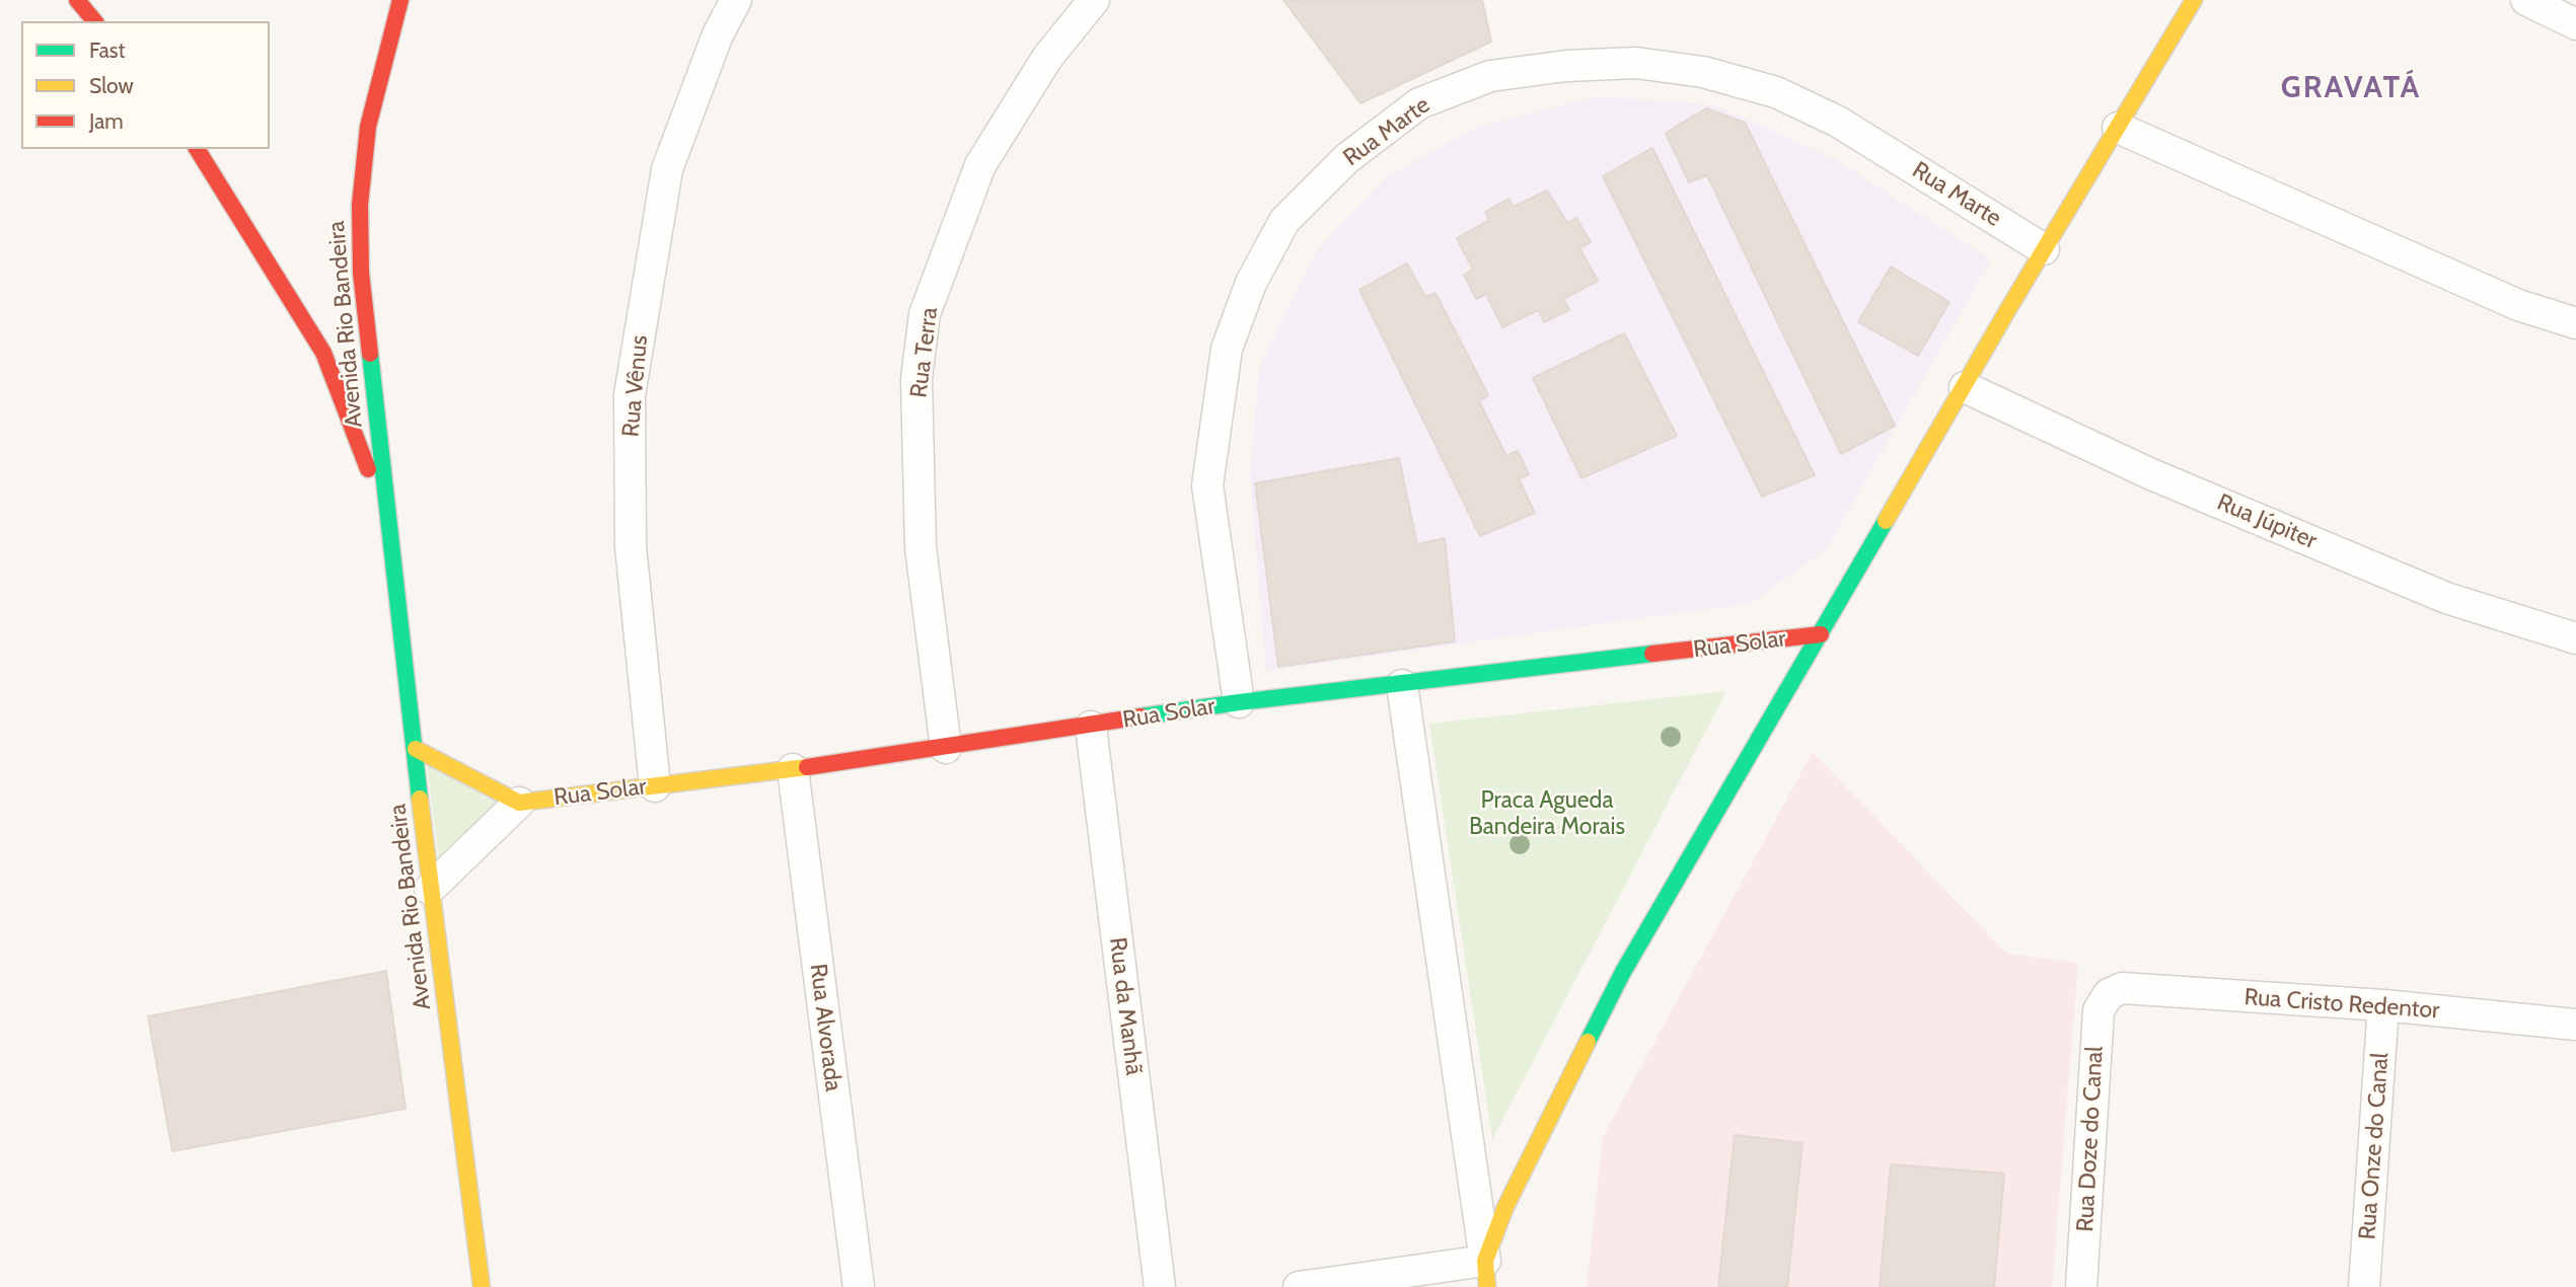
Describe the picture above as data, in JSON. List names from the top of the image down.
{
  "streets": {
    "street": [
      "Rua Marte",
      "Avenida Rio Bandeira",
      "Rua Terra",
      "Rua Vênus",
      "Rua Júpiter",
      "Rua Solar",
      "Rua Cristo Redentor",
      "Rua da Manhã",
      "Rua Alvorada",
      "Rua Doze do Canal",
      "Rua Onze do Canal"
    ]
  },
  "crossings": [
    ["Rua Marte", "Rua Solar"],
    ["Rua Terra", "Rua Solar"],
    ["Rua Vênus", "Rua Solar"],
    ["Rua Solar", "Rua da Manhã"],
    ["Rua Solar", "Rua Alvorada"],
    ["Rua Cristo Redentor", "Rua Doze do Canal"],
    ["Rua Cristo Redentor", "Rua Onze do Canal"]
  ],
  "districts": ["GRAVATÁ"],
  "parks": ["Praca Agueda Bandeira Morais"],
  "legend": ["Fast", "Slow", "Jam"]
}
